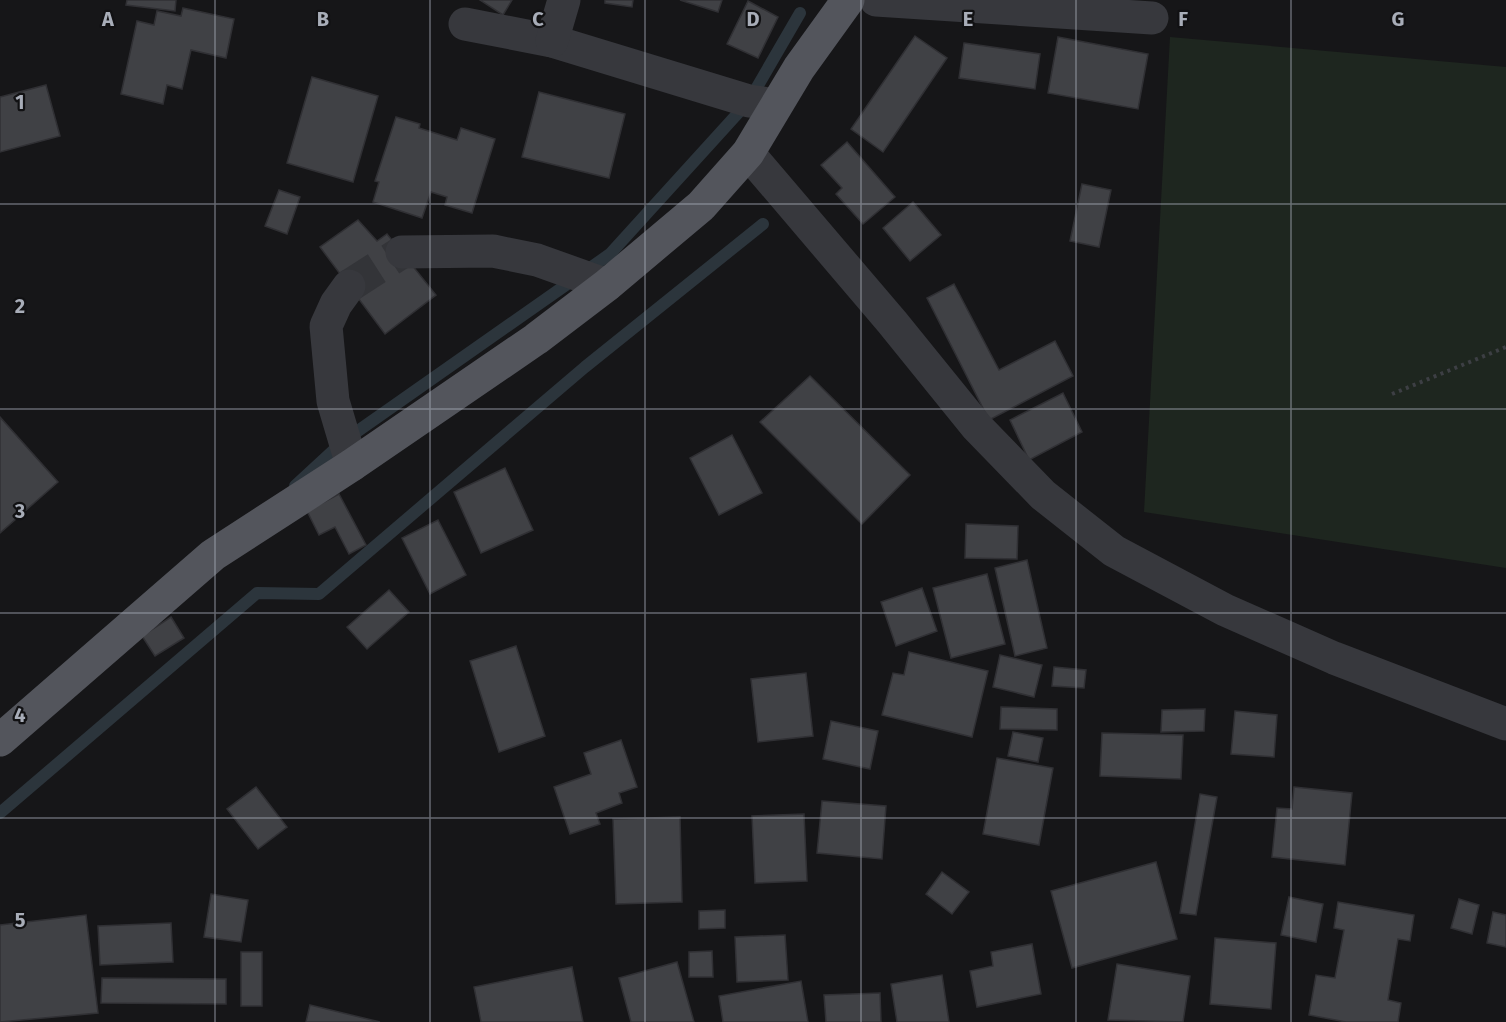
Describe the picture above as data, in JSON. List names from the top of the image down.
{
  "grid": {
    "columns": [
      "A",
      "B",
      "C",
      "D",
      "E",
      "F",
      "G"
    ],
    "rows": [
      "1",
      "2",
      "3",
      "4",
      "5"
    ]
  }
}
